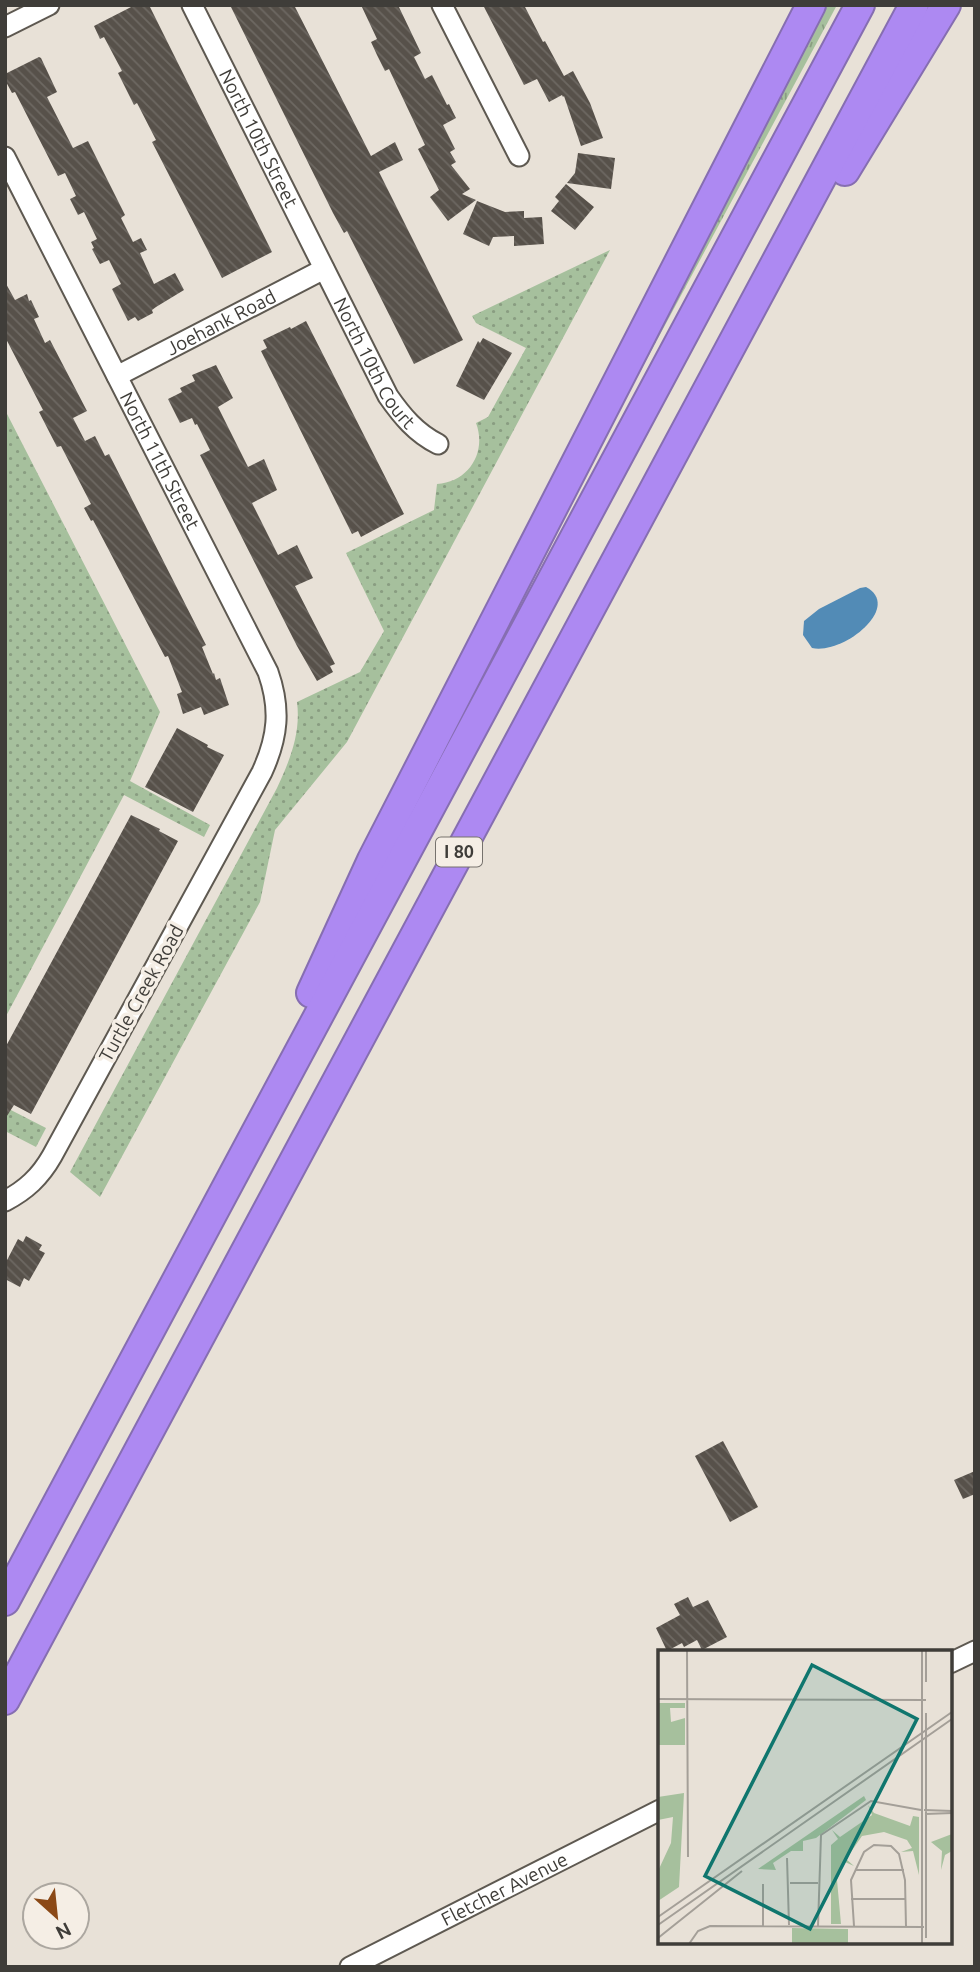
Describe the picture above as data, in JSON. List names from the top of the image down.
{
  "streets": {
    "highway": ["I 80"],
    "street": [
      "North 10th Street",
      "Joehank Road",
      "North 10th Court",
      "North 11th Street",
      "Turtle Creek Road",
      "Fletcher Avenue"
    ]
  },
  "crossings": [
    ["North 10th Street", "Joehank Road"],
    ["North 10th Street", "North 10th Court"],
    ["Joehank Road", "North 10th Court"],
    ["Joehank Road", "North 11th Street"],
    ["North 11th Street", "Turtle Creek Road"]
  ],
  "north": "bottom right"
}
